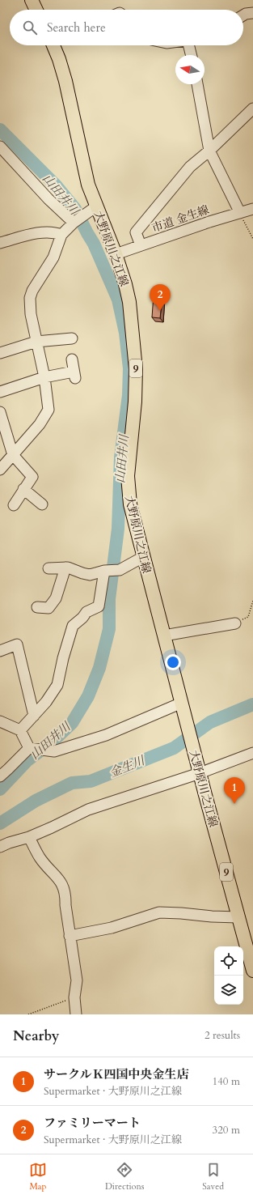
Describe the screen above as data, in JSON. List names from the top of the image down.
{
  "streets": {
    "main road": ["大野原川之江線", "9"],
    "street": ["市道 金生線"]
  },
  "crossings": [
    ["市道 金生線", "大野原川之江線"]
  ],
  "water": ["山田井川", "金生川"],
  "north": "left",
  "page": {
    "search": "Search here",
    "pins": ["2", "1"],
    "heading": ["Nearby", "2 results"],
    "list": [
      {
        "mark": "1",
        "name": "サークルＫ四国中央金生店",
        "note": "Supermarket · 大野原川之江線",
        "value": "140 m"
      },
      {
        "mark": "2",
        "name": "ファミリーマート",
        "note": "Supermarket · 大野原川之江線",
        "value": "320 m"
      }
    ],
    "nav": ["Map", "Directions", "Saved"]
  }
}
